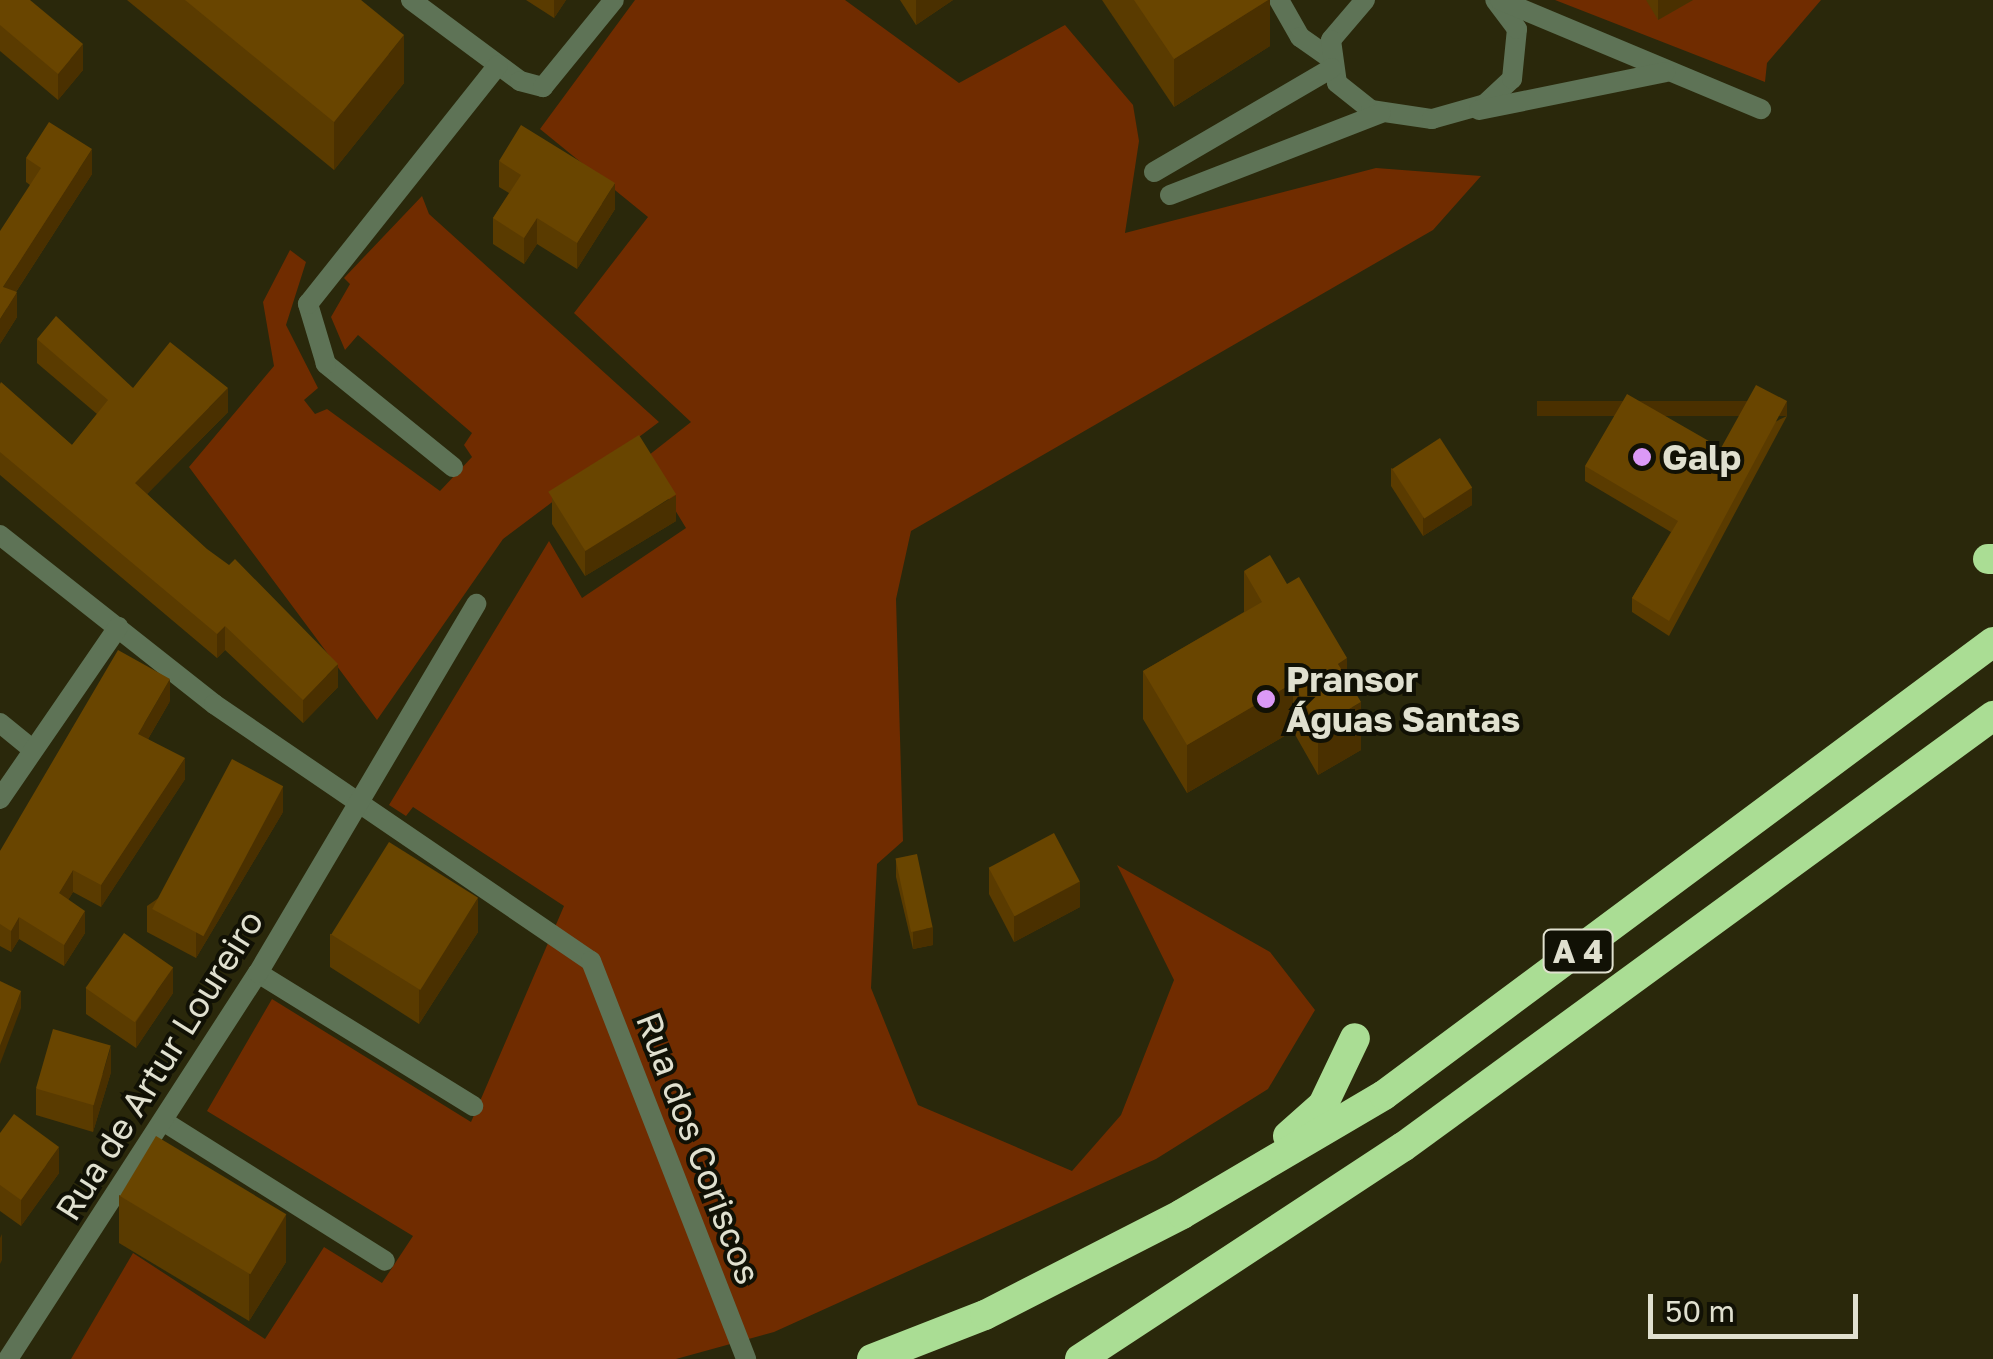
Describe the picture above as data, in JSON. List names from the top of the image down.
{
  "streets": {
    "highway": ["A 4"],
    "street": ["Rua de Artur Loureiro", "Rua dos Coriscos"]
  },
  "crossings": [
    ["Rua de Artur Loureiro", "Rua dos Coriscos"]
  ],
  "places": ["Galp", "Pransor Águas Santas"],
  "scale_bar": "50 m"
}
